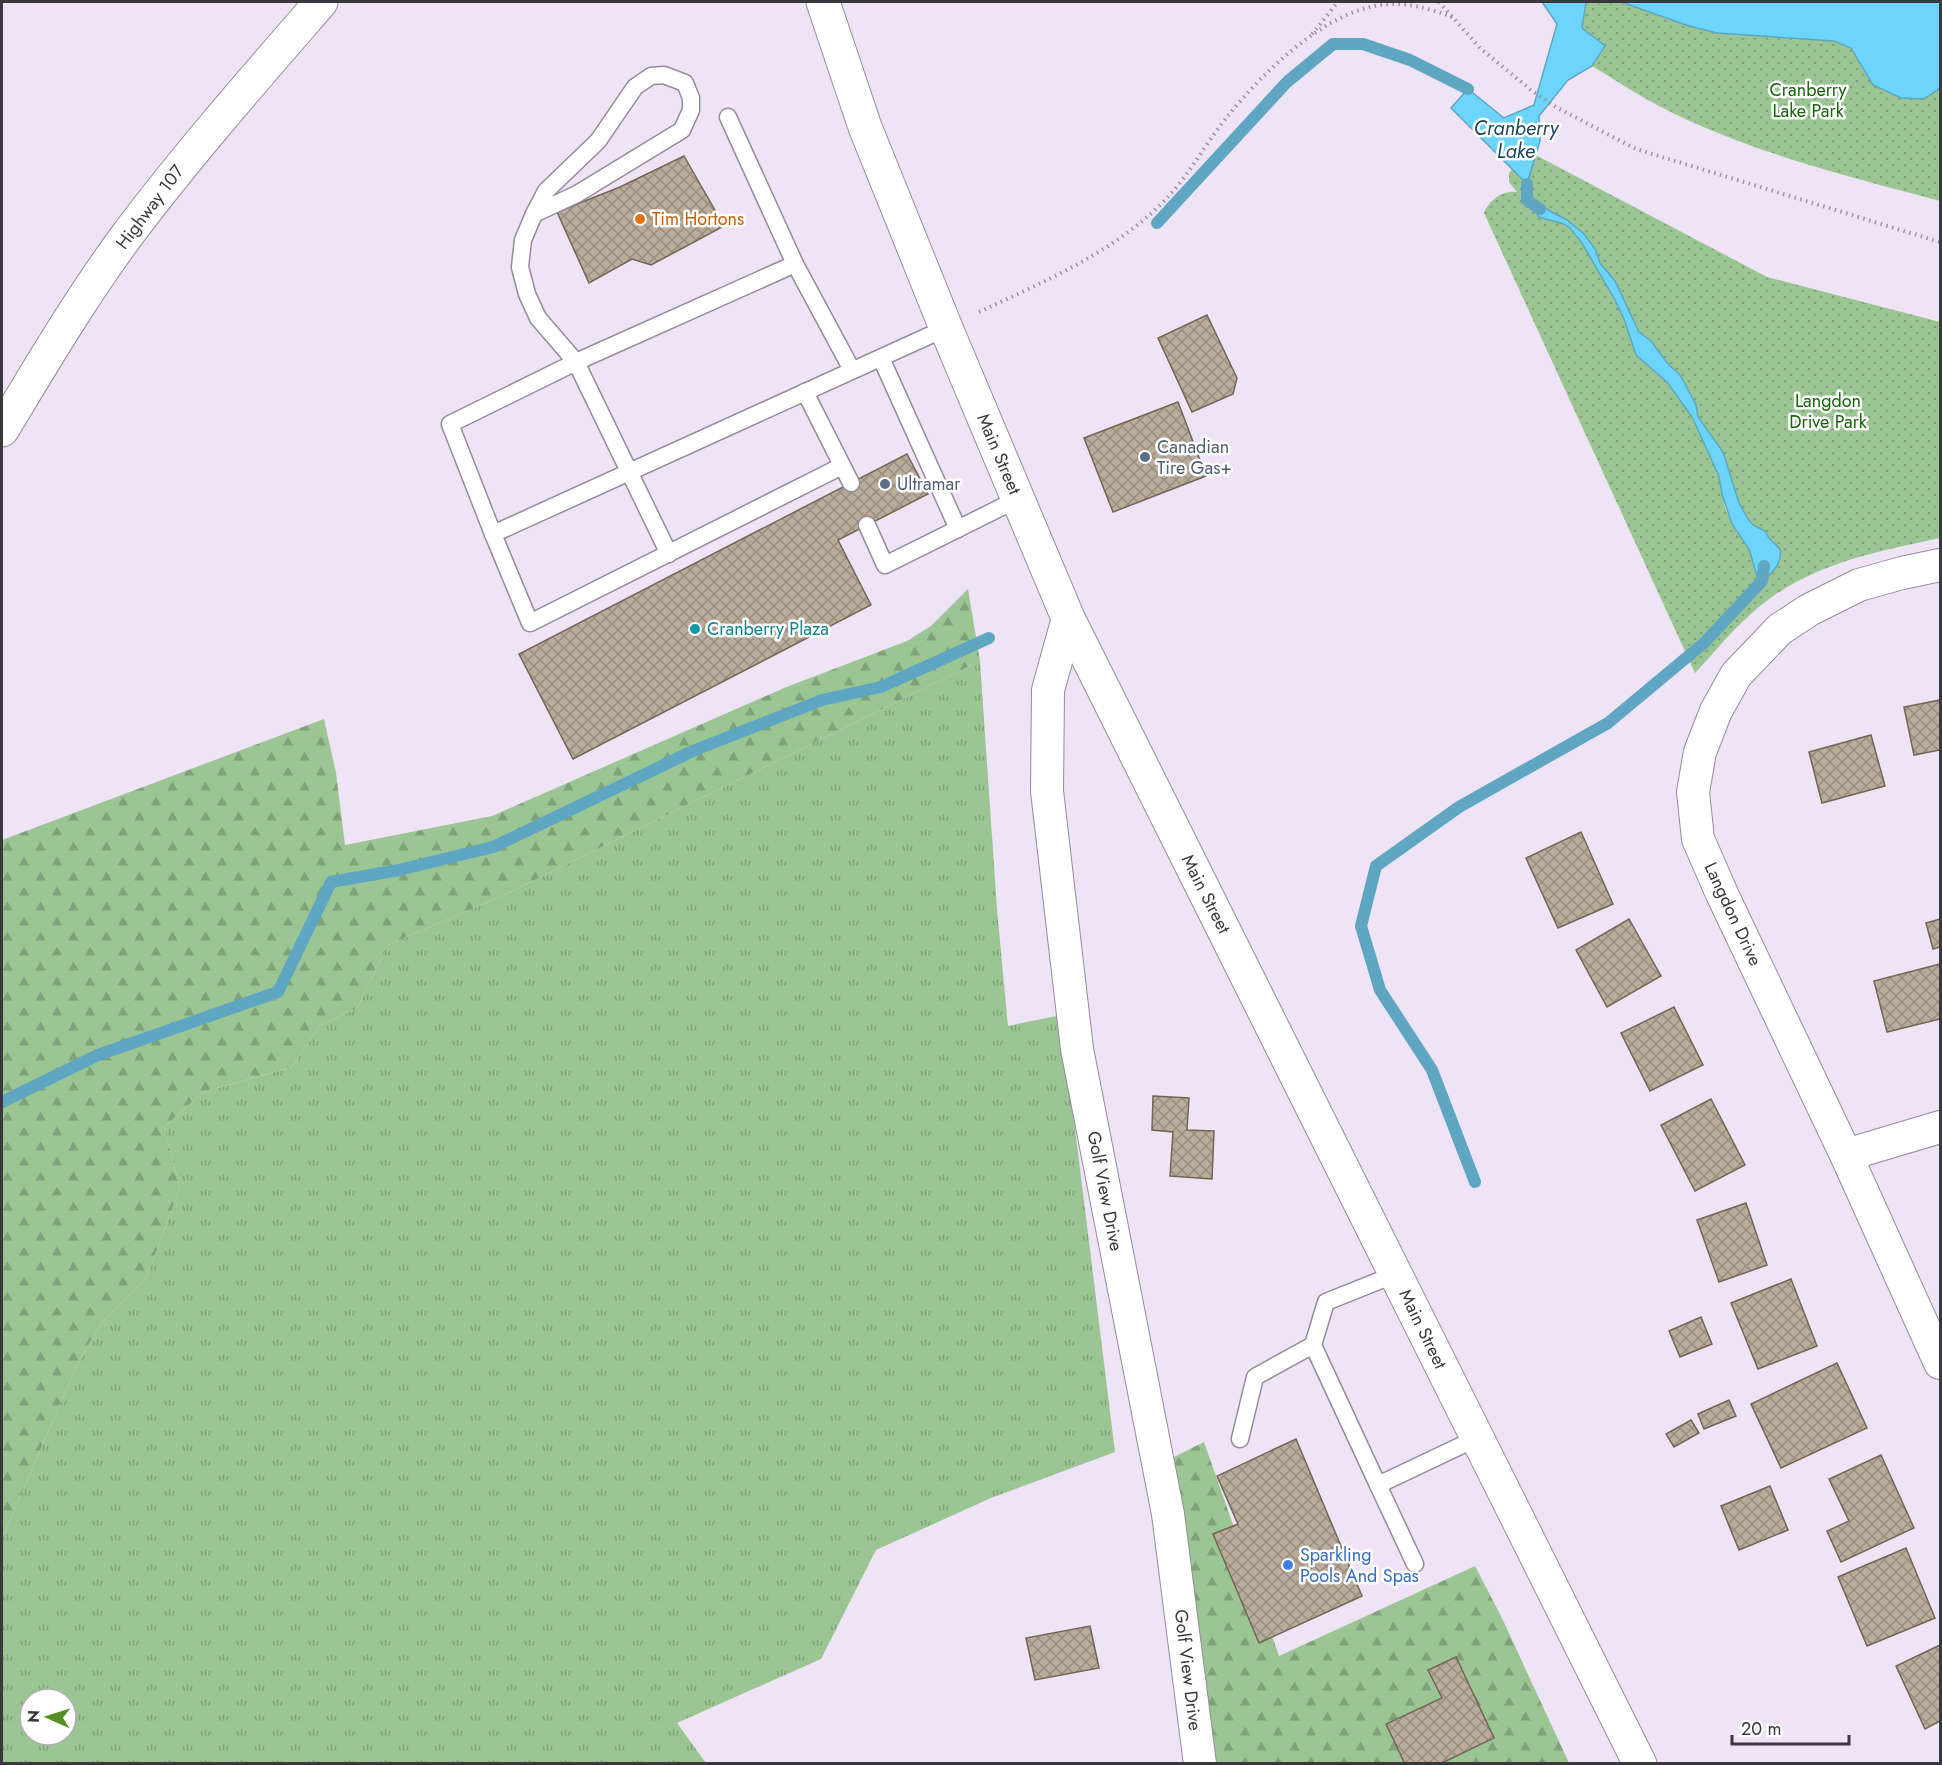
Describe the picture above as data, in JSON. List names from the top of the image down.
{
  "streets": {
    "main road": ["Highway 107", "Main Street"],
    "street": ["Langdon Drive", "Golf View Drive"]
  },
  "crossings": [
    ["Main Street", "Golf View Drive"]
  ],
  "water": ["Cranberry Lake"],
  "parks": ["Cranberry Lake Park", "Langdon Drive Park"],
  "places": [
    "Tim Hortons",
    "Canadian Tire Gas+",
    "Ultramar",
    "Cranberry Plaza",
    "Sparkling Pools And Spas"
  ],
  "scale_bar": "20 m",
  "north": "left"
}
